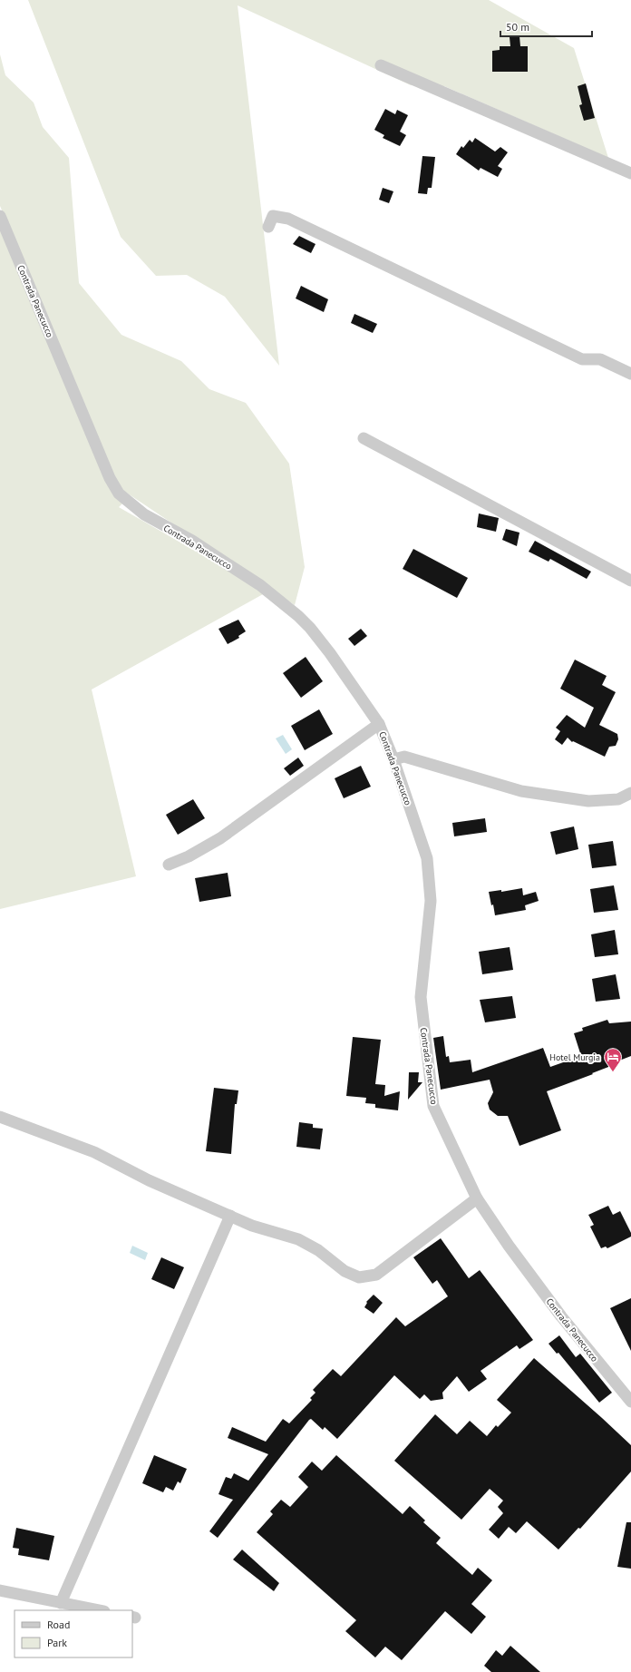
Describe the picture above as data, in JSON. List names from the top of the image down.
{
  "streets": {
    "street": ["Contrada Panecucco"]
  },
  "places": {
    "hotel": ["Hotel Murgia"]
  },
  "legend": ["Road", "Park"],
  "scale_bar": "50 m"
}
